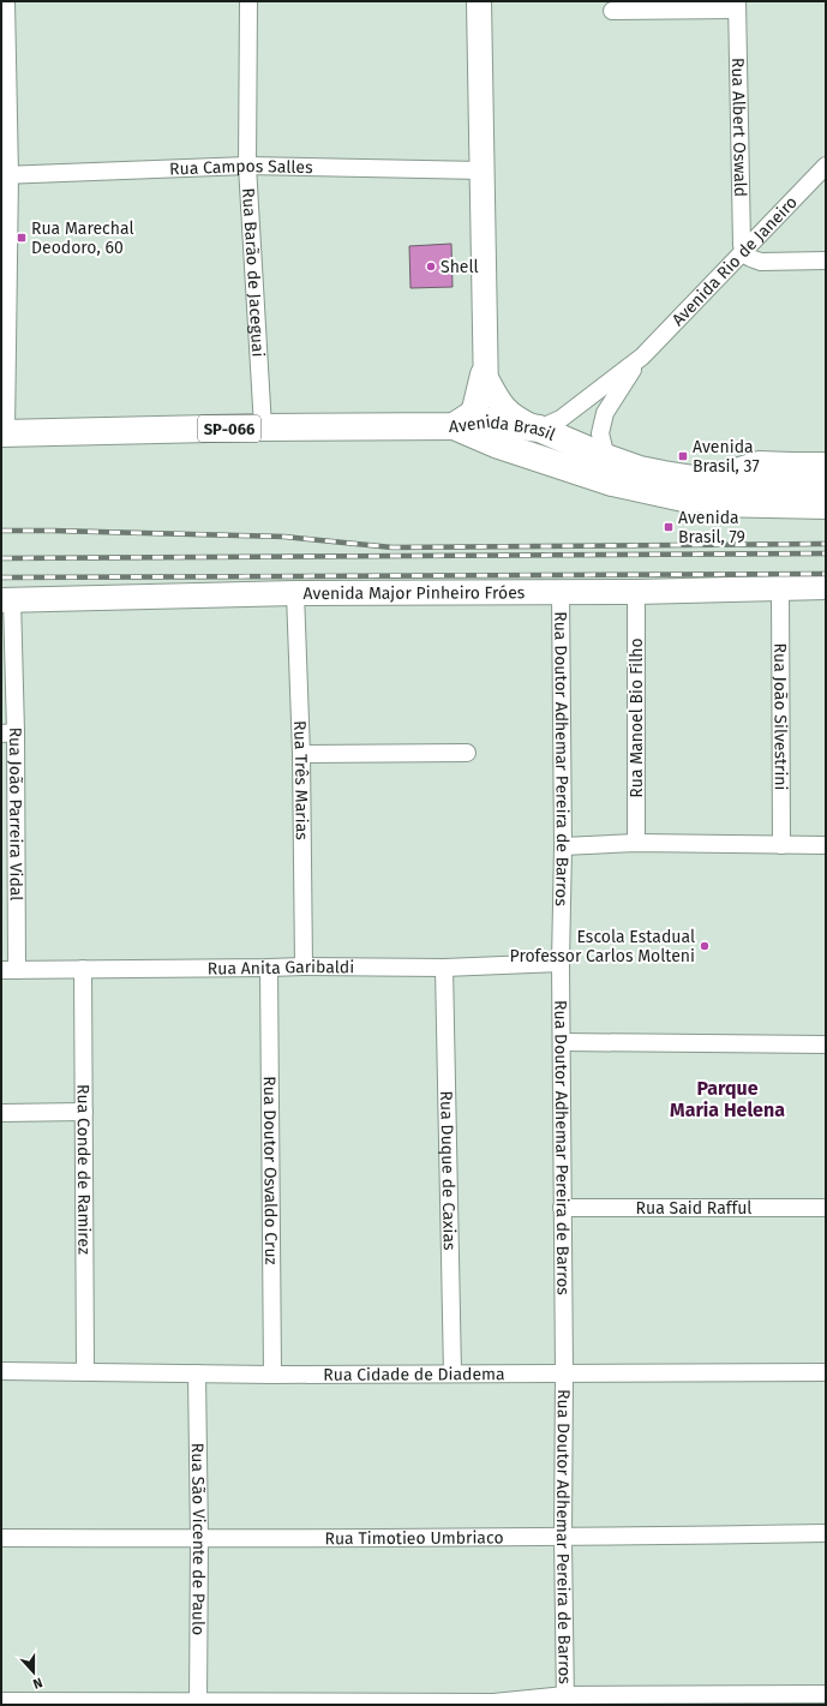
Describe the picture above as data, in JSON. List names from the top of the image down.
{
  "streets": {
    "highway": ["SP-066", "Avenida Brasil"],
    "street": [
      "Rua Albert Oswald",
      "Rua Campos Salles",
      "Avenida Rio de Janeiro",
      "Rua Barão de Jaceguai",
      "Avenida Major Pinheiro Fróes",
      "Rua João Silvestrini",
      "Rua Manoel Bio Filho",
      "Rua Doutor Adhemar Pereira de Barros",
      "Rua Três Marias",
      "Rua João Parreira Vidal",
      "Rua Anita Garibaldi",
      "Rua Conde de Ramirez",
      "Rua Doutor Osvaldo Cruz",
      "Rua Duque de Caxias",
      "Rua Said Rafful",
      "Rua Cidade de Diadema",
      "Rua Timotieo Umbriaco",
      "Rua São Vicente de Paulo"
    ]
  },
  "crossings": [
    ["Rua Albert Oswald", "Avenida Rio de Janeiro"],
    ["Rua Campos Salles", "Rua Barão de Jaceguai"],
    ["Avenida Rio de Janeiro", "Avenida Brasil"],
    ["Rua Barão de Jaceguai", "SP-066"],
    ["SP-066", "Avenida Brasil"],
    ["Avenida Major Pinheiro Fróes", "Rua João Silvestrini"],
    ["Avenida Major Pinheiro Fróes", "Rua Manoel Bio Filho"],
    ["Avenida Major Pinheiro Fróes", "Rua Doutor Adhemar Pereira de Barros"],
    ["Avenida Major Pinheiro Fróes", "Rua Três Marias"],
    ["Avenida Major Pinheiro Fróes", "Rua João Parreira Vidal"],
    ["Rua Doutor Adhemar Pereira de Barros", "Rua Anita Garibaldi"],
    ["Rua Doutor Adhemar Pereira de Barros", "Rua Said Rafful"],
    ["Rua Doutor Adhemar Pereira de Barros", "Rua Cidade de Diadema"],
    ["Rua Doutor Adhemar Pereira de Barros", "Rua Timotieo Umbriaco"],
    ["Rua Três Marias", "Rua Anita Garibaldi"],
    ["Rua João Parreira Vidal", "Rua Anita Garibaldi"],
    ["Rua Anita Garibaldi", "Rua Conde de Ramirez"],
    ["Rua Anita Garibaldi", "Rua Doutor Osvaldo Cruz"],
    ["Rua Anita Garibaldi", "Rua Duque de Caxias"],
    ["Rua Conde de Ramirez", "Rua Cidade de Diadema"],
    ["Rua Doutor Osvaldo Cruz", "Rua Cidade de Diadema"],
    ["Rua Duque de Caxias", "Rua Cidade de Diadema"],
    ["Rua Cidade de Diadema", "Rua São Vicente de Paulo"],
    ["Rua Timotieo Umbriaco", "Rua São Vicente de Paulo"]
  ],
  "districts": ["Parque Maria Helena"],
  "places": {
    "transit": ["Rua Marechal Deodoro, 60", "Avenida Brasil, 37", "Avenida Brasil, 79"],
    "other": ["Shell", "Escola Estadual Professor Carlos Molteni"]
  },
  "north": "bottom"
}
